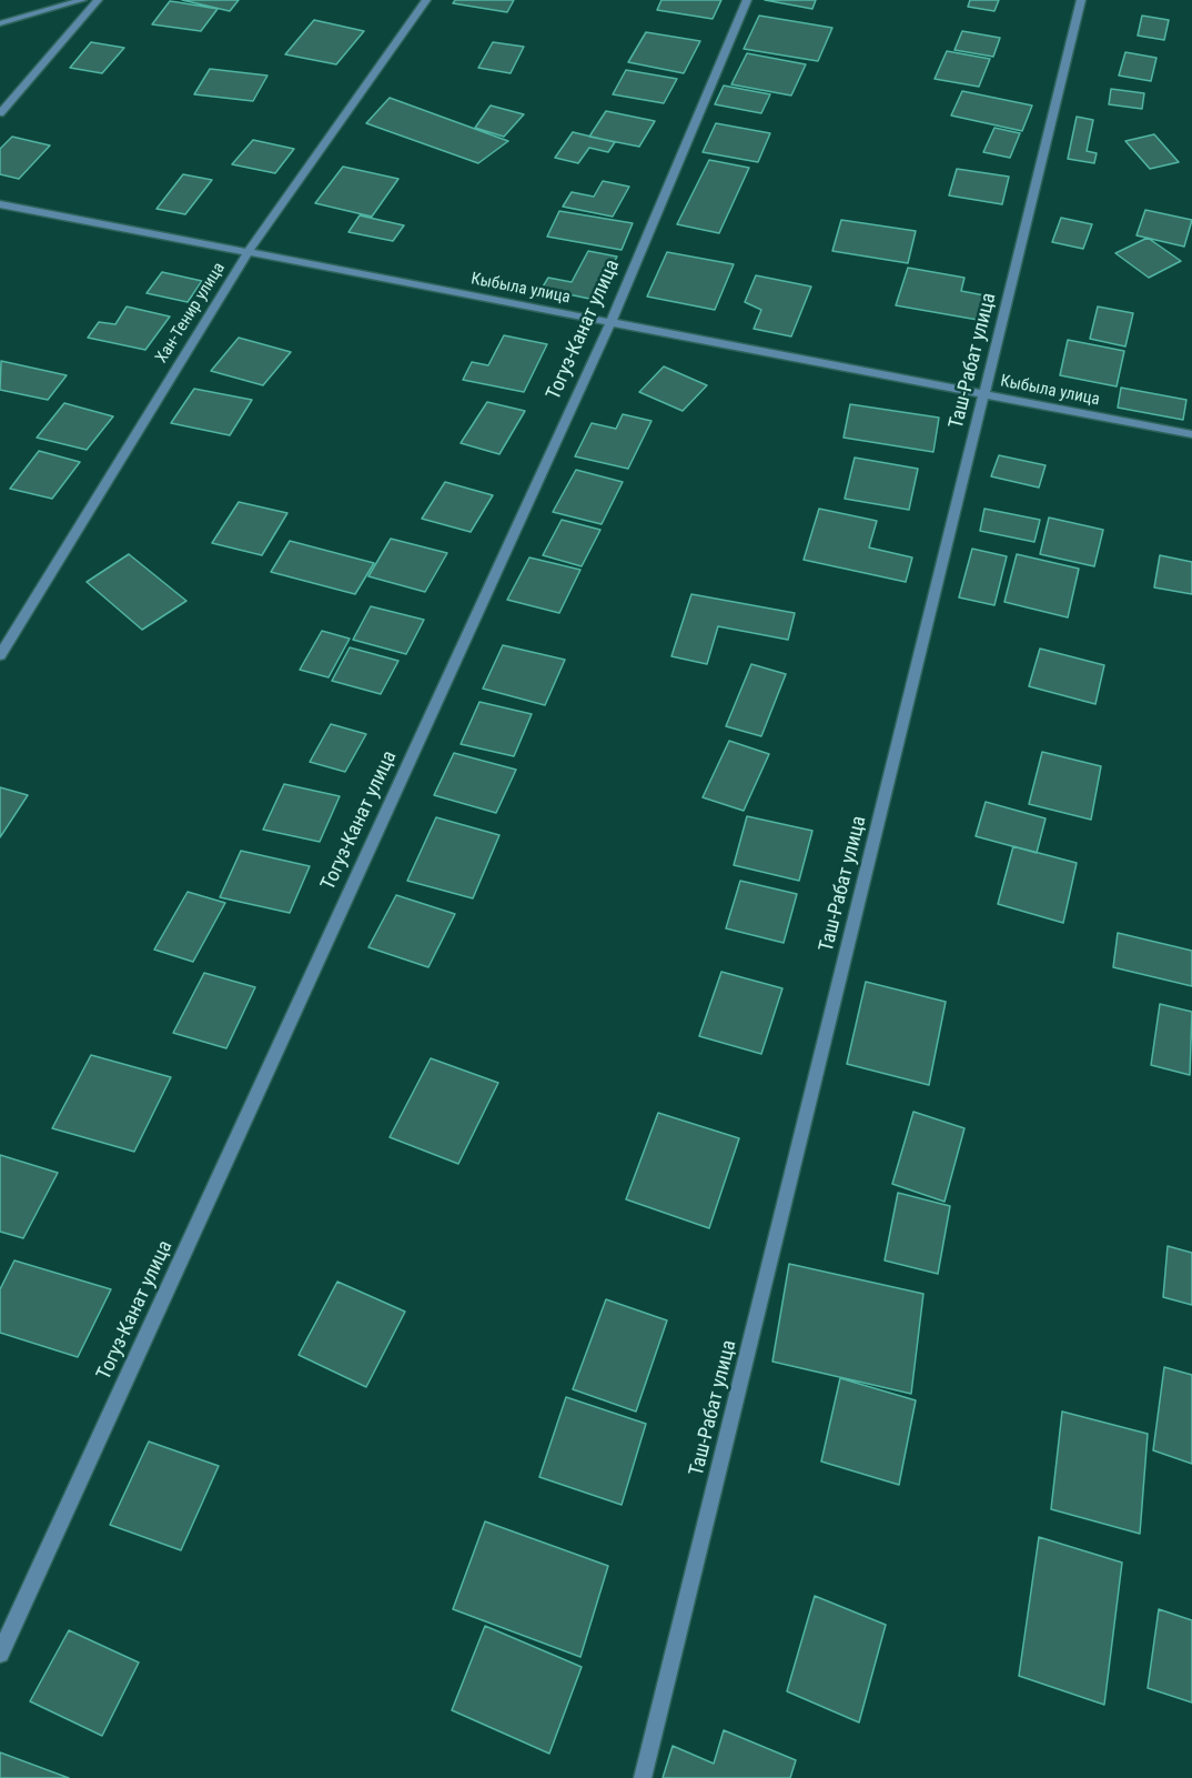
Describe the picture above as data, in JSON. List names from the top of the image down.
{
  "streets": {
    "street": [
      "Кыбыла улица",
      "Хан-Тенир улица",
      "Тогуз-Канат улица",
      "Таш-Рабат улица"
    ]
  },
  "crossings": [
    ["Кыбыла улица", "Хан-Тенир улица"],
    ["Кыбыла улица", "Тогуз-Канат улица"],
    ["Кыбыла улица", "Таш-Рабат улица"]
  ]
}
